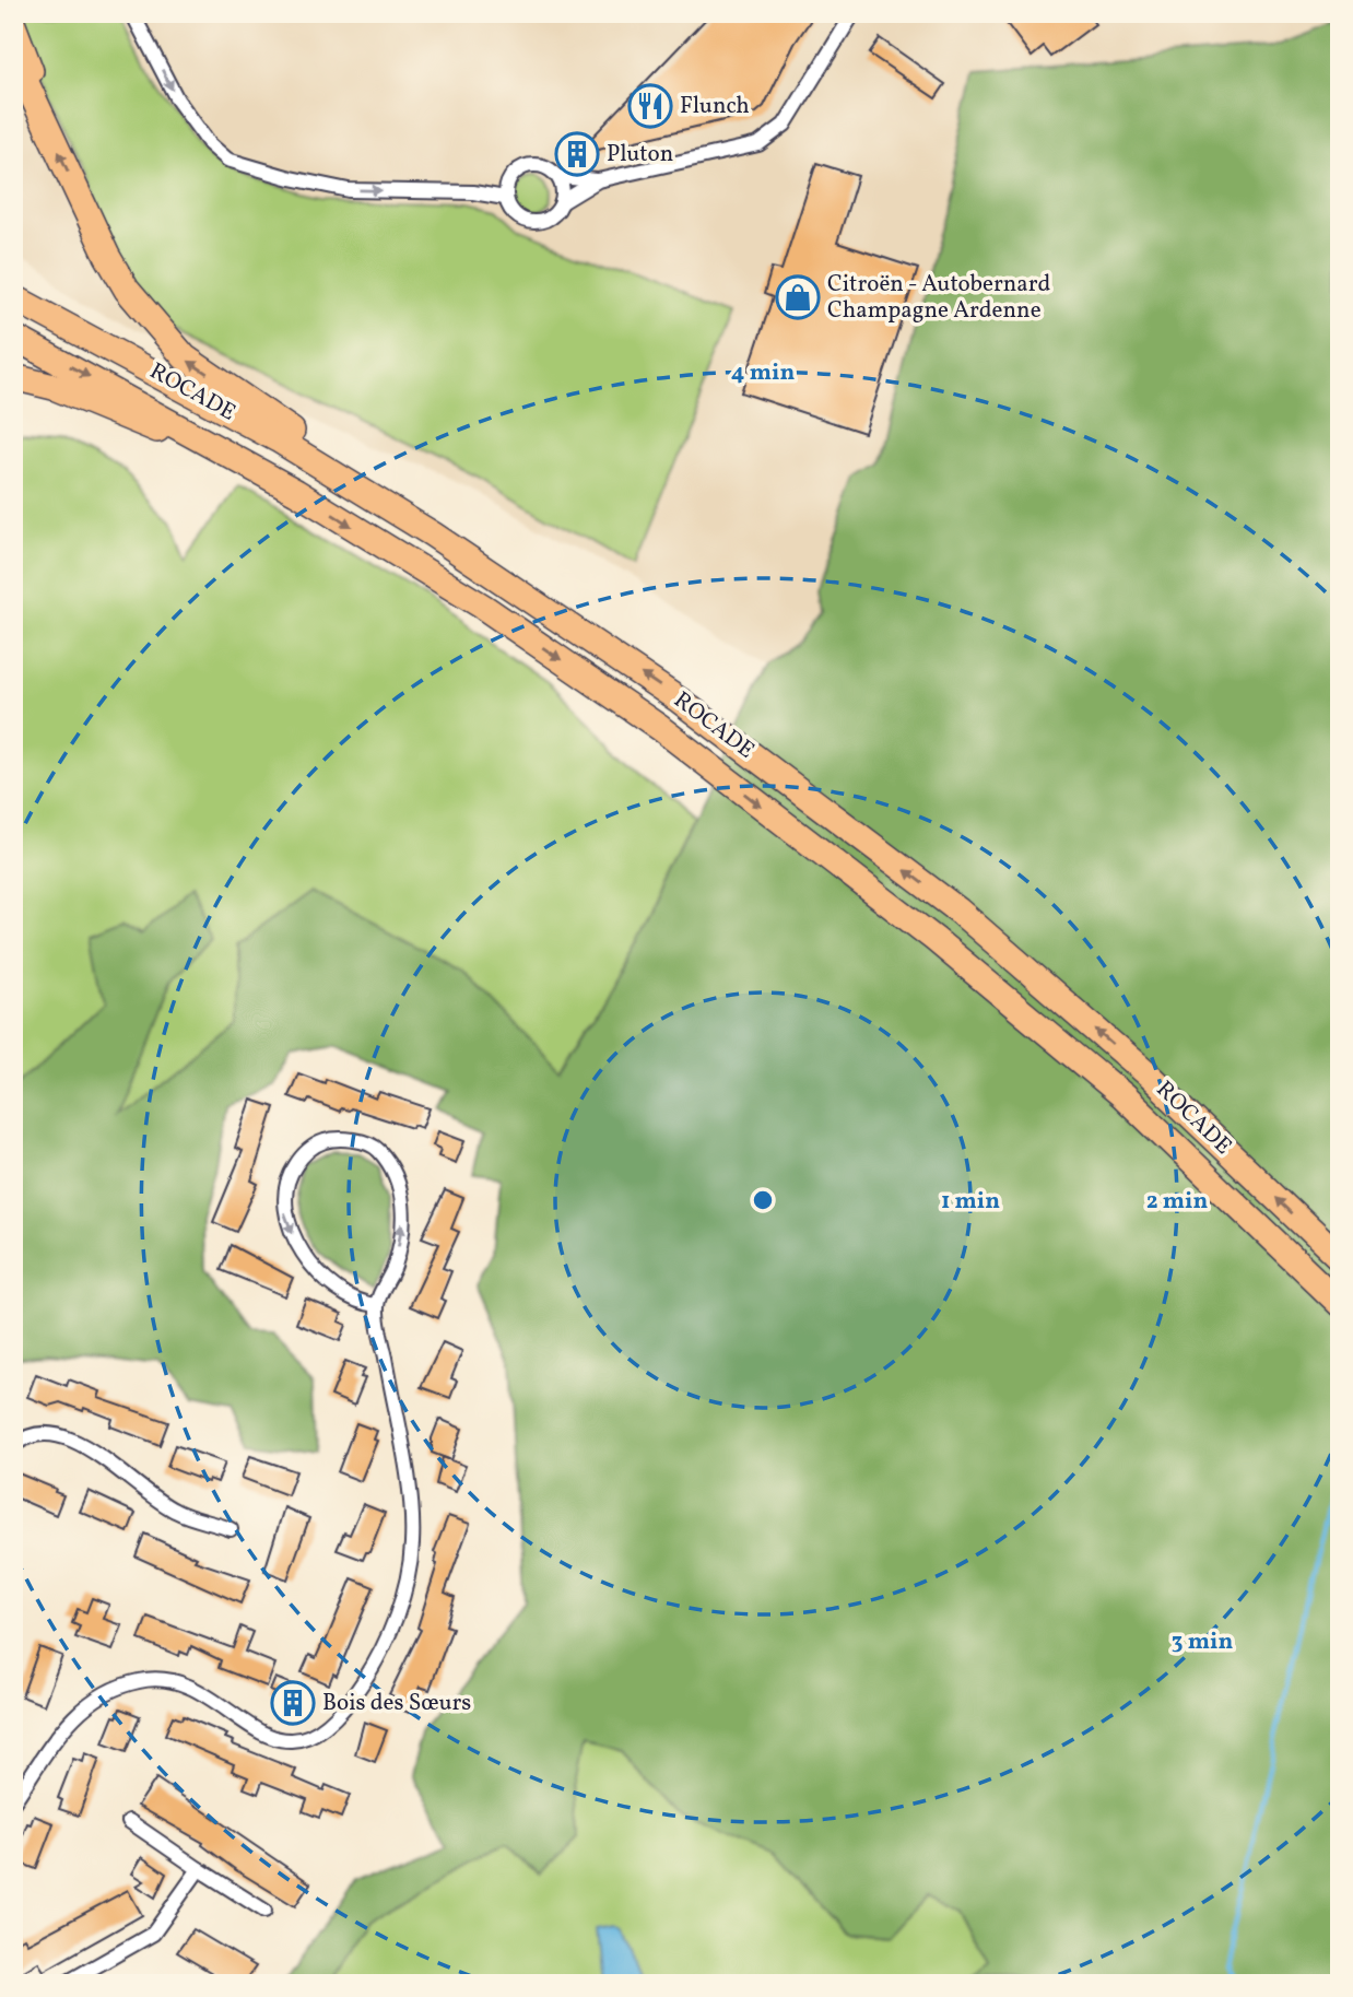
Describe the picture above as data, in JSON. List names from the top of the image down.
{
  "streets": {
    "highway": ["ROCADE"]
  },
  "places": {
    "restaurant": ["Flunch"],
    "building": ["Pluton", "Bois des Sœurs"],
    "shop": ["Citroën - Autobernard Champagne Ardenne"]
  },
  "rings": [
    "4 min",
    "1 min",
    "2 min",
    "3 min"
  ]
}
